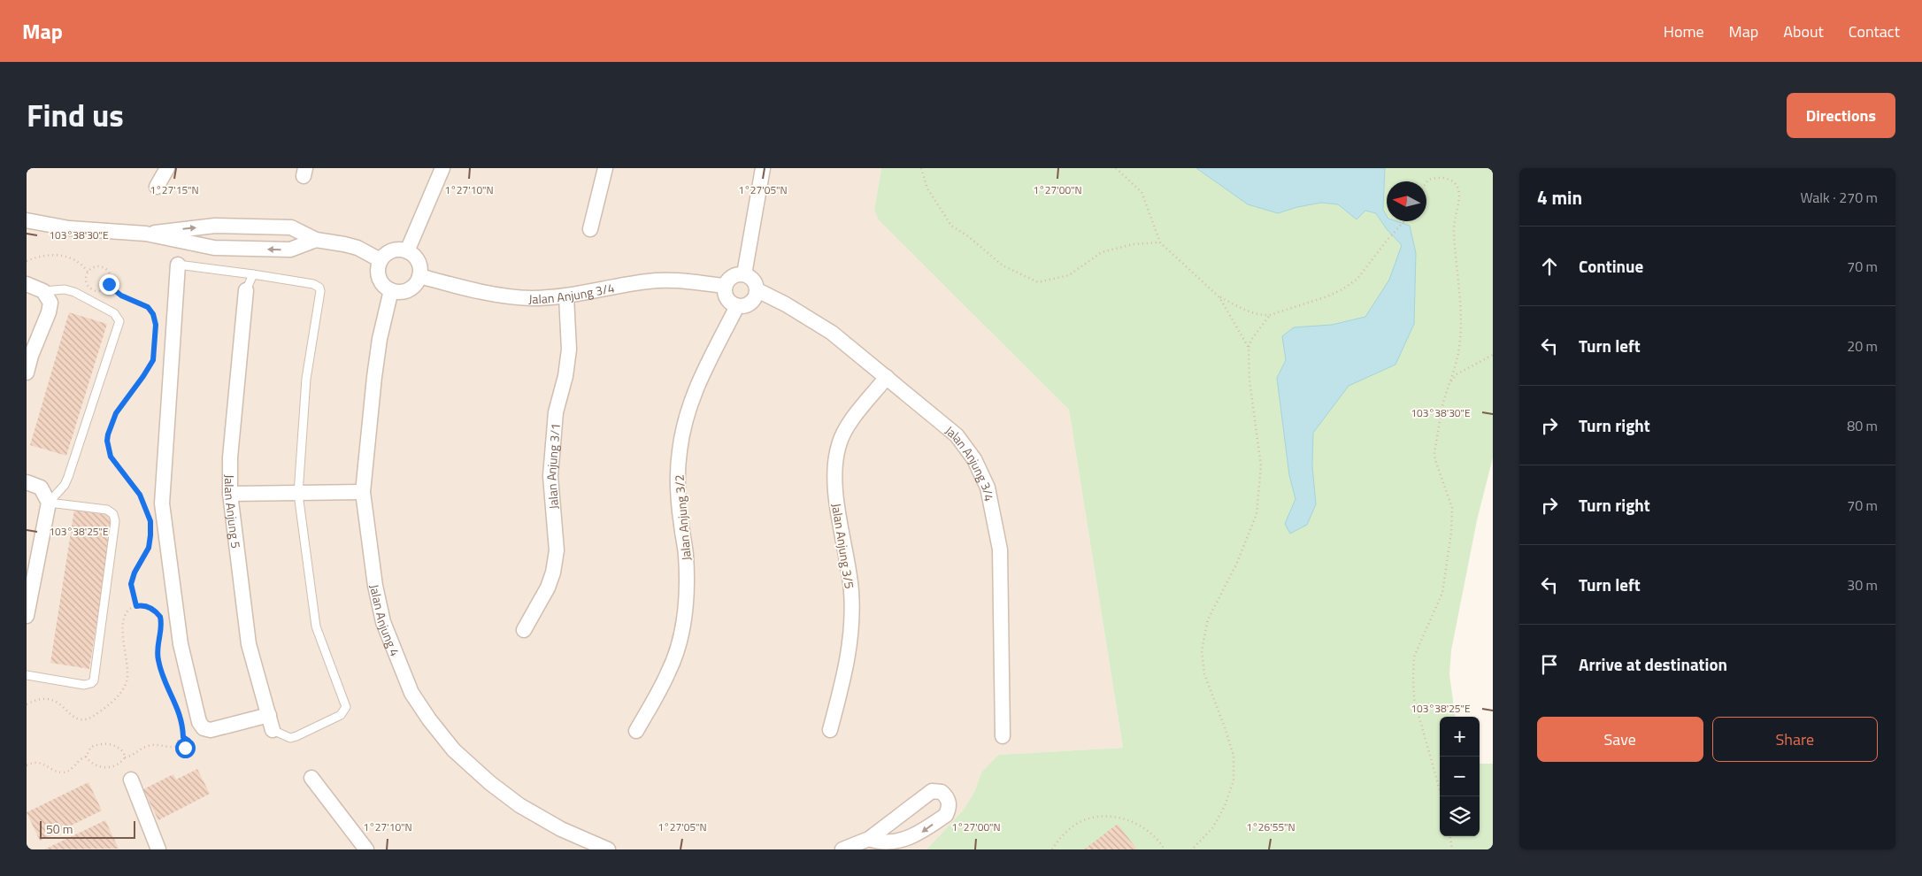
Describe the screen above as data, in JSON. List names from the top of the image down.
{
  "streets": {
    "street": [
      "Jalan Anjung 3/4",
      "Jalan Anjung 3/1",
      "Jalan Anjung 5",
      "Jalan Anjung 3/2",
      "Jalan Anjung 3/5",
      "Jalan Anjung 4"
    ]
  },
  "crossings": [
    ["Jalan Anjung 3/4", "Jalan Anjung 3/1"],
    ["Jalan Anjung 3/4", "Jalan Anjung 3/2"],
    ["Jalan Anjung 3/4", "Jalan Anjung 3/5"],
    ["Jalan Anjung 3/4", "Jalan Anjung 4"]
  ],
  "scale_bar": "50 m",
  "north": "left",
  "page": {
    "header": "Map",
    "nav": [
      "Home",
      "Map",
      "About",
      "Contact"
    ],
    "title": "Find us",
    "buttons": [
      "Directions",
      ["Save", "Share"]
    ],
    "heading": ["4 min", "Walk · 270 m"],
    "list": [
      ["Continue", "70 m"],
      ["Turn left", "20 m"],
      ["Turn right", "80 m"],
      ["Turn right", "70 m"],
      ["Turn left", "30 m"],
      "Arrive at destination"
    ],
    "map_buttons": ["+", "−"],
    "scale": "50 m"
  },
  "coordinates": [
    "1°27'15\"N",
    "1°27'10\"N",
    "1°27'05\"N",
    "1°27'00\"N",
    "103°38'30\"E",
    "103°38'25\"E",
    "1°26'55\"N"
  ]
}
